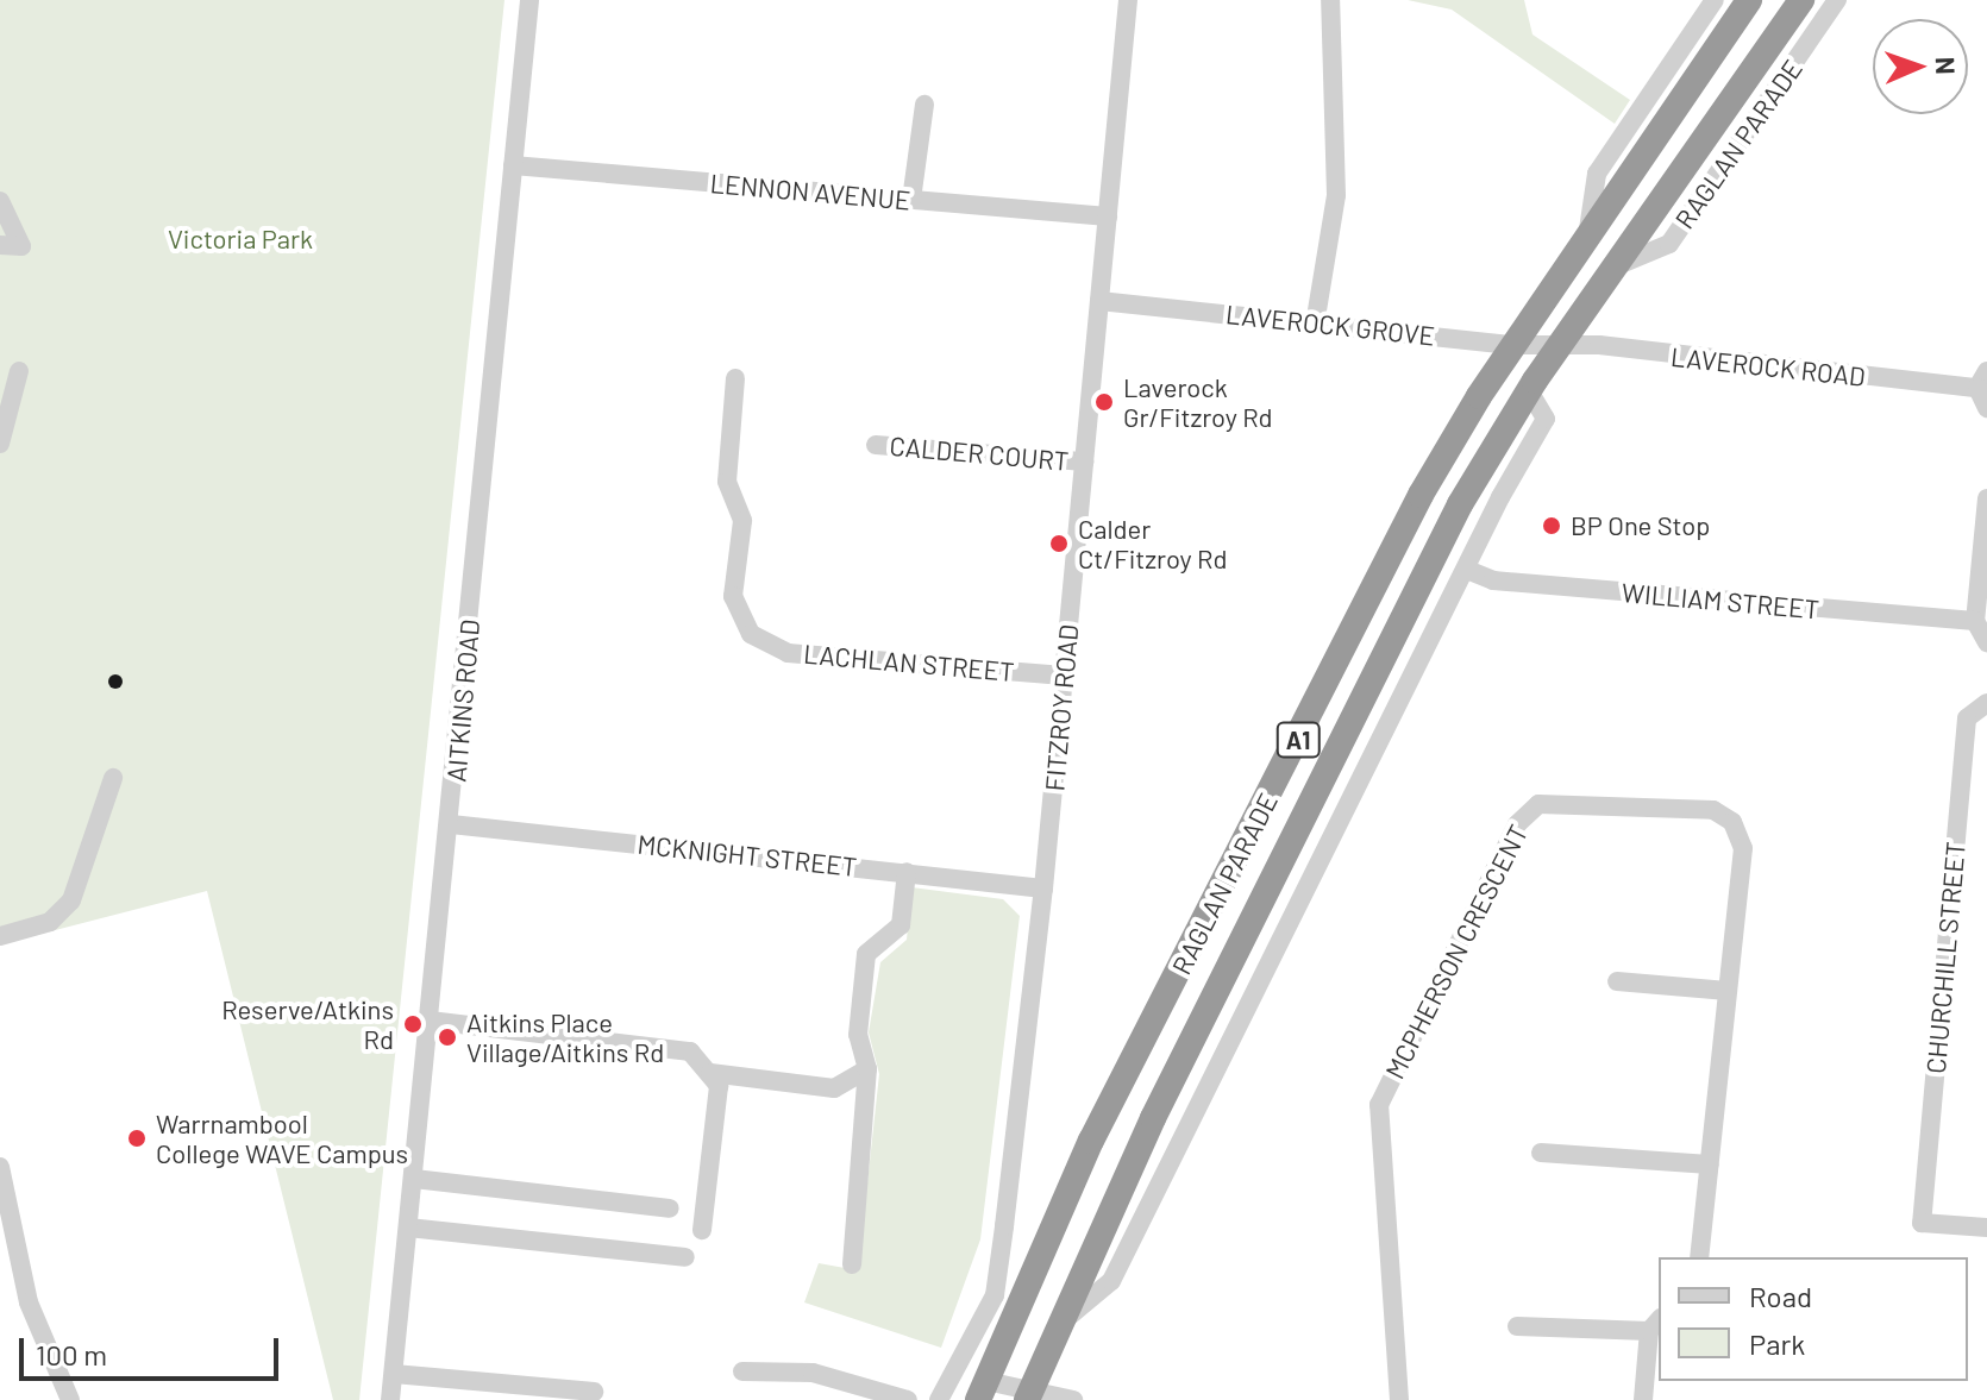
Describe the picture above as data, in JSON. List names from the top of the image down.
{
  "streets": {
    "highway": ["RAGLAN PARADE", "A1"],
    "street": [
      "LENNON AVENUE",
      "LAVEROCK GROVE",
      "LAVEROCK ROAD",
      "CALDER COURT",
      "WILLIAM STREET",
      "LACHLAN STREET",
      "AITKINS ROAD",
      "FITZROY ROAD",
      "MCKNIGHT STREET",
      "MCPHERSON CRESCENT",
      "CHURCHILL STREET"
    ]
  },
  "crossings": [
    ["RAGLAN PARADE", "LAVEROCK GROVE"],
    ["RAGLAN PARADE", "LAVEROCK ROAD"],
    ["RAGLAN PARADE", "WILLIAM STREET"],
    ["LENNON AVENUE", "AITKINS ROAD"],
    ["LENNON AVENUE", "FITZROY ROAD"],
    ["LAVEROCK GROVE", "LAVEROCK ROAD"],
    ["LAVEROCK GROVE", "FITZROY ROAD"],
    ["CALDER COURT", "FITZROY ROAD"],
    ["LACHLAN STREET", "FITZROY ROAD"],
    ["AITKINS ROAD", "MCKNIGHT STREET"],
    ["FITZROY ROAD", "MCKNIGHT STREET"]
  ],
  "parks": ["Victoria Park"],
  "places": [
    "Laverock Gr/Fitzroy Rd",
    "BP One Stop",
    "Calder Ct/Fitzroy Rd",
    "Reserve/Atkins Rd",
    "Aitkins Place Village/Aitkins Rd",
    "Warrnambool College WAVE Campus"
  ],
  "legend": ["Road", "Park"],
  "scale_bar": "100 m",
  "north": "right"
}
